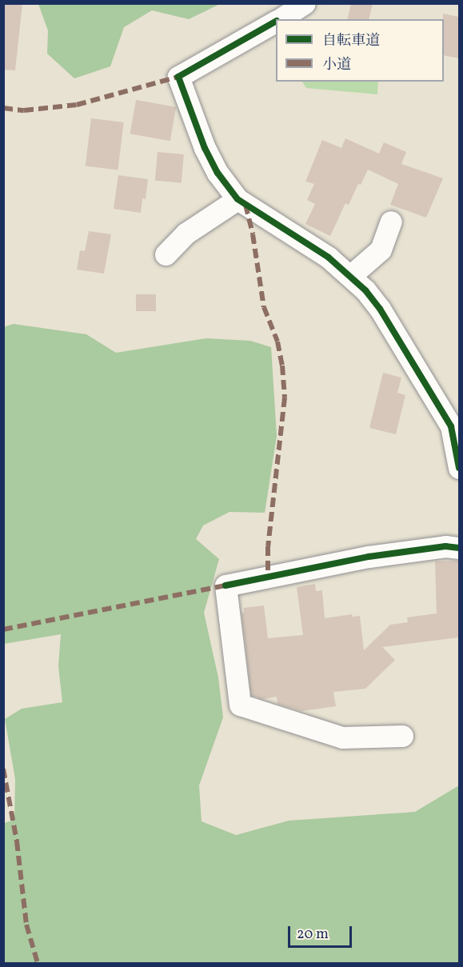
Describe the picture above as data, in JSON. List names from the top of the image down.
{
  "legend": ["自転車道", "小道"],
  "scale_bar": "20 m"
}
